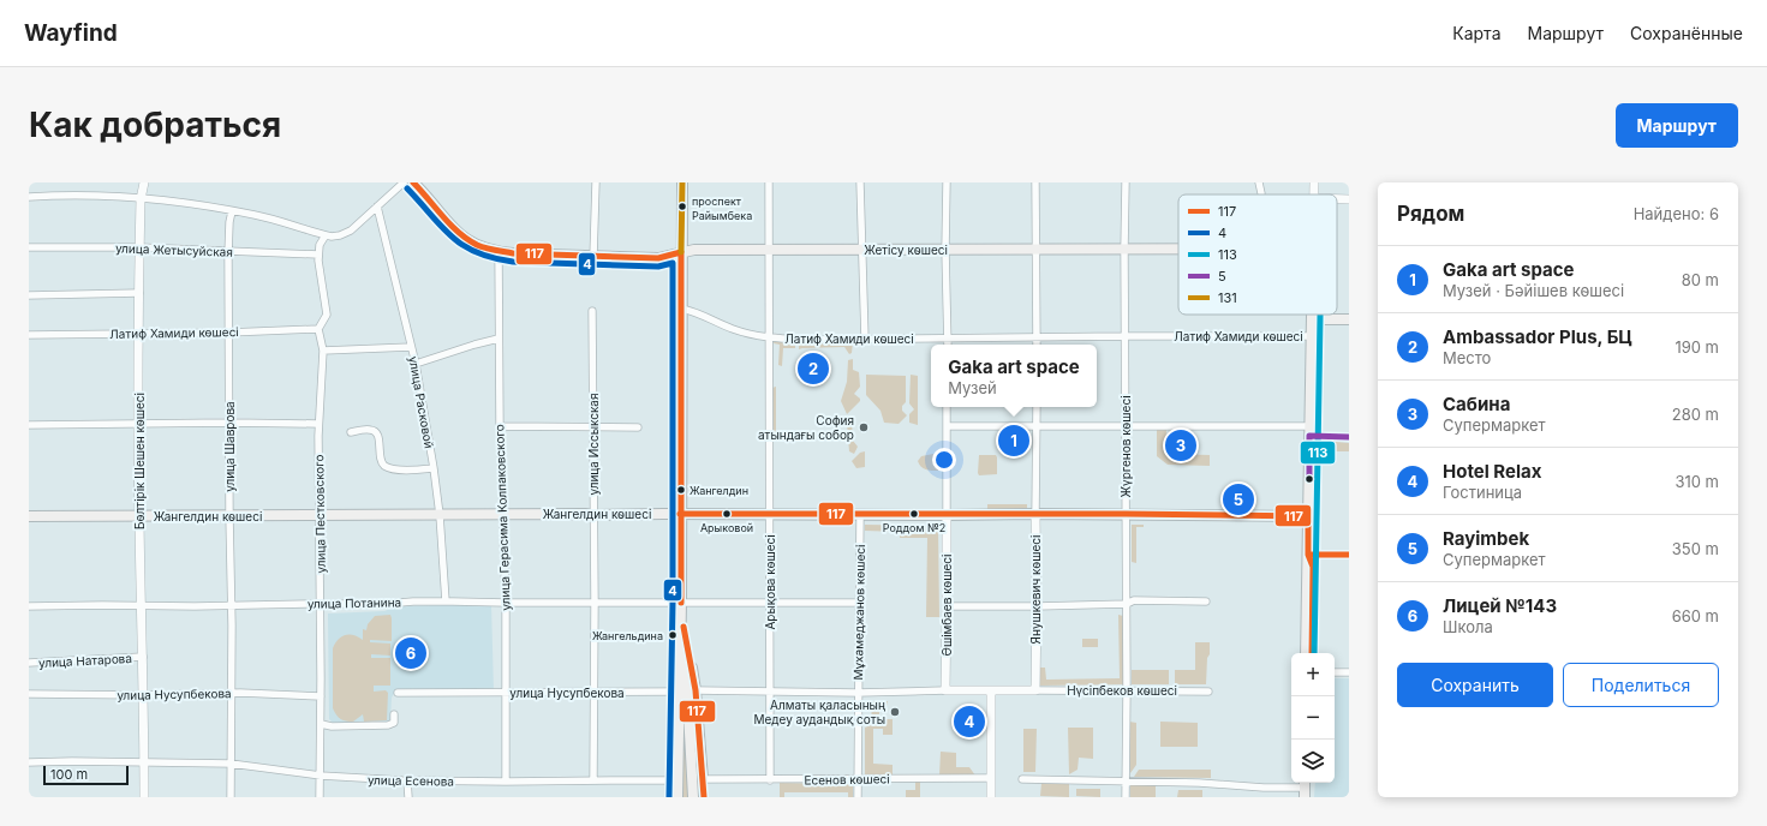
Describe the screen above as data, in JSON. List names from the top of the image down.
{
  "streets": {
    "main road": ["Жетісу көшесі", "Жангелдин көшесі"],
    "street": [
      "улица Жетысуйская",
      "Латиф Хамиди көшесі",
      "улица Расковой",
      "улица Иссыкская",
      "улица Шаврова",
      "Жүргенов көшесі",
      "Бөлтірік Шешен көшесі",
      "улица Пестковского",
      "улица Герасима Колпаковского",
      "Арықова көшесі",
      "Янушкевич көшесі",
      "улица Потанина",
      "Әшімбаев көшесі",
      "Мұхамеджанов көшесі",
      "улица Натарова",
      "Нүсіпбеков көшесі",
      "улица Нусупбекова",
      "Есенов көшесі",
      "улица Есенова"
    ]
  },
  "crossings": [
    ["улица Жетысуйская", "улица Шаврова"],
    ["улица Жетысуйская", "Бөлтірік Шешен көшесі"],
    ["Жетісу көшесі", "Жүргенов көшесі"],
    ["Жетісу көшесі", "улица Герасима Колпаковского"],
    ["Жетісу көшесі", "Арықова көшесі"],
    ["Латиф Хамиди көшесі", "улица Шаврова"],
    ["Латиф Хамиди көшесі", "Жүргенов көшесі"],
    ["Латиф Хамиди көшесі", "Бөлтірік Шешен көшесі"],
    ["Латиф Хамиди көшесі", "улица Пестковского"],
    ["Латиф Хамиди көшесі", "Арықова көшесі"],
    ["улица Расковой", "Жангелдин көшесі"],
    ["улица Расковой", "улица Потанина"],
    ["улица Иссыкская", "Жангелдин көшесі"],
    ["улица Иссыкская", "улица Потанина"],
    ["улица Иссыкская", "улица Нусупбекова"],
    ["улица Иссыкская", "улица Есенова"],
    ["улица Шаврова", "Жангелдин көшесі"],
    ["улица Шаврова", "улица Потанина"],
    ["улица Шаврова", "улица Нусупбекова"],
    ["улица Шаврова", "улица Есенова"],
    ["Жүргенов көшесі", "Жангелдин көшесі"],
    ["Жүргенов көшесі", "Нүсіпбеков көшесі"],
    ["Бөлтірік Шешен көшесі", "Жангелдин көшесі"],
    ["Бөлтірік Шешен көшесі", "улица Потанина"],
    ["Бөлтірік Шешен көшесі", "улица Натарова"],
    ["Бөлтірік Шешен көшесі", "улица Нусупбекова"],
    ["Бөлтірік Шешен көшесі", "улица Есенова"],
    ["улица Пестковского", "Жангелдин көшесі"],
    ["улица Пестковского", "улица Потанина"],
    ["улица Пестковского", "улица Нусупбекова"],
    ["улица Пестковского", "улица Есенова"],
    ["Жангелдин көшесі", "улица Герасима Колпаковского"],
    ["Жангелдин көшесі", "Арықова көшесі"],
    ["Жангелдин көшесі", "Янушкевич көшесі"],
    ["Жангелдин көшесі", "Әшімбаев көшесі"],
    ["Жангелдин көшесі", "Мұхамеджанов көшесі"],
    ["улица Герасима Колпаковского", "улица Потанина"],
    ["улица Герасима Колпаковского", "улица Нусупбекова"],
    ["улица Герасима Колпаковского", "улица Есенова"],
    ["Арықова көшесі", "улица Потанина"],
    ["Арықова көшесі", "Есенов көшесі"],
    ["Янушкевич көшесі", "Нүсіпбеков көшесі"],
    ["улица Потанина", "Мұхамеджанов көшесі"],
    ["Мұхамеджанов көшесі", "Есенов көшесі"]
  ],
  "places": [
    "проспект Райымбека",
    "София атындағы собор",
    "Жангелдин",
    "Арыковой",
    "Роддом №2",
    "Жангельдина",
    "Алматы қаласының Медеу аудандық соты"
  ],
  "lines": [
    "transit line 117",
    "transit line 131",
    "transit line 4",
    "transit line 113",
    "transit line 5"
  ],
  "legend": [
    "117",
    "4",
    "113",
    "5",
    "131"
  ],
  "scale_bar": "100 m",
  "page": {
    "header": "Wayfind",
    "nav": ["Карта", "Маршрут", "Сохранённые"],
    "buttons": [
      "Маршрут",
      ["Сохранить", "Поделиться"]
    ],
    "title": "Как добраться",
    "heading": ["Рядом", "Найдено: 6"],
    "list": [
      {
        "mark": "1",
        "name": "Gaka art space",
        "note": "Музей · Бәйішев көшесі",
        "value": "80 m"
      },
      {
        "mark": "2",
        "name": "Ambassador Plus, БЦ",
        "note": "Место",
        "value": "190 m"
      },
      {
        "mark": "3",
        "name": "Сабина",
        "note": "Супермаркет",
        "value": "280 m"
      },
      {
        "mark": "4",
        "name": "Hotel Relax",
        "note": "Гостиница",
        "value": "310 m"
      },
      {
        "mark": "5",
        "name": "Rayimbek",
        "note": "Супермаркет",
        "value": "350 m"
      },
      {
        "mark": "6",
        "name": "Лицей №143",
        "note": "Школа",
        "value": "660 m"
      }
    ],
    "popup": ["Gaka art space", "Музей"],
    "pins": [
      "2",
      "1",
      "3",
      "5",
      "6",
      "4"
    ],
    "map_buttons": ["+", "−"],
    "scale": "100 m"
  }
}
